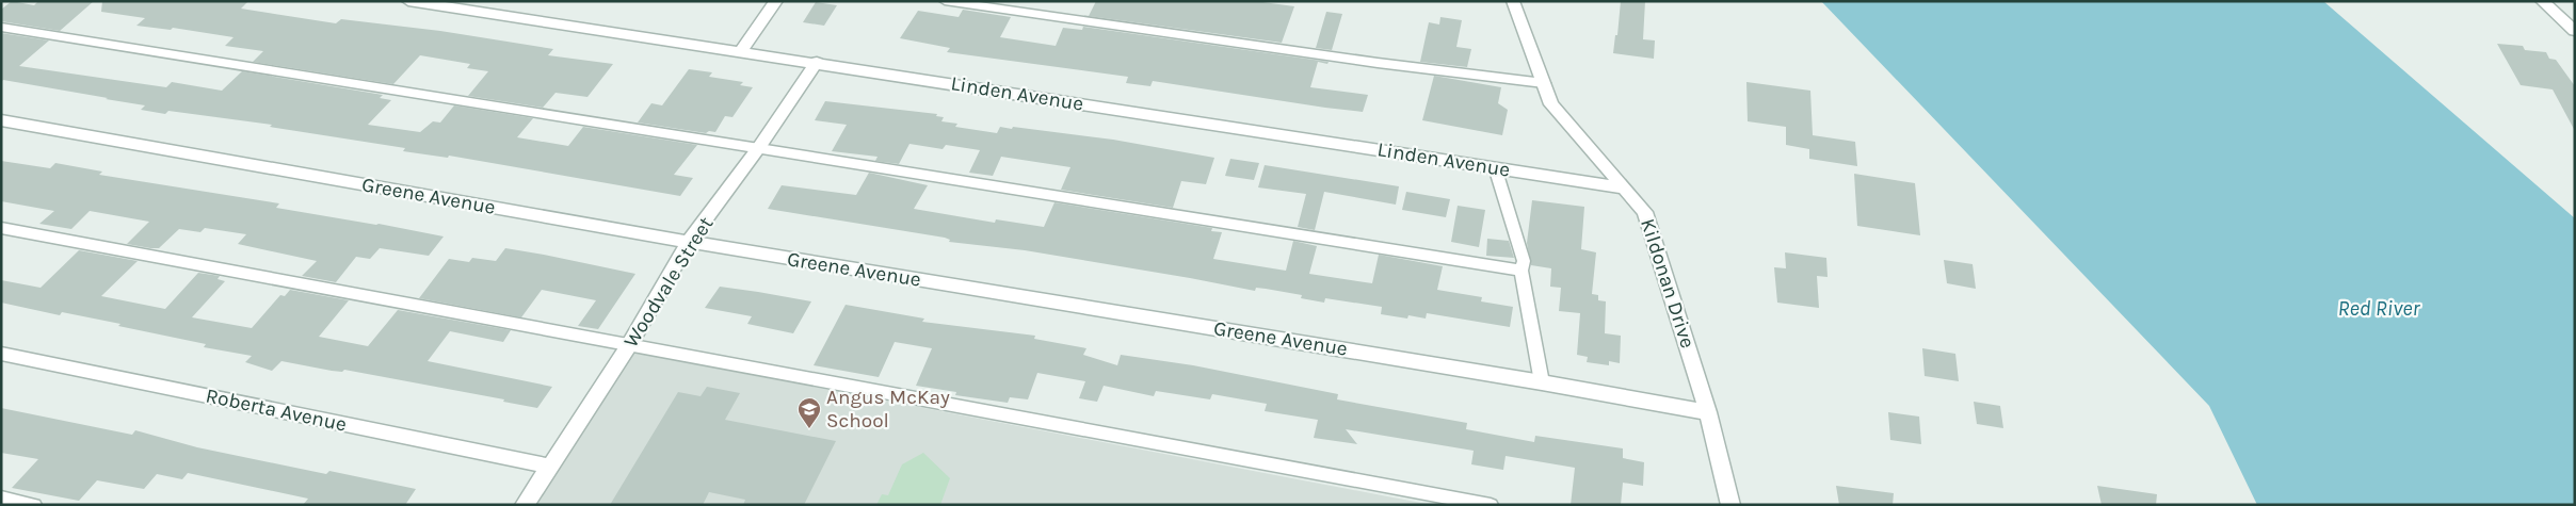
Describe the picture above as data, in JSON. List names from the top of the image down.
{
  "streets": {
    "street": [
      "Linden Avenue",
      "Greene Avenue",
      "Woodvale Street",
      "Kildonan Drive",
      "Roberta Avenue"
    ]
  },
  "crossings": [
    ["Linden Avenue", "Woodvale Street"],
    ["Linden Avenue", "Kildonan Drive"],
    ["Greene Avenue", "Woodvale Street"],
    ["Greene Avenue", "Kildonan Drive"],
    ["Woodvale Street", "Roberta Avenue"]
  ],
  "water": ["Red River"],
  "places": {
    "school or university": ["Angus McKay School"]
  }
}
